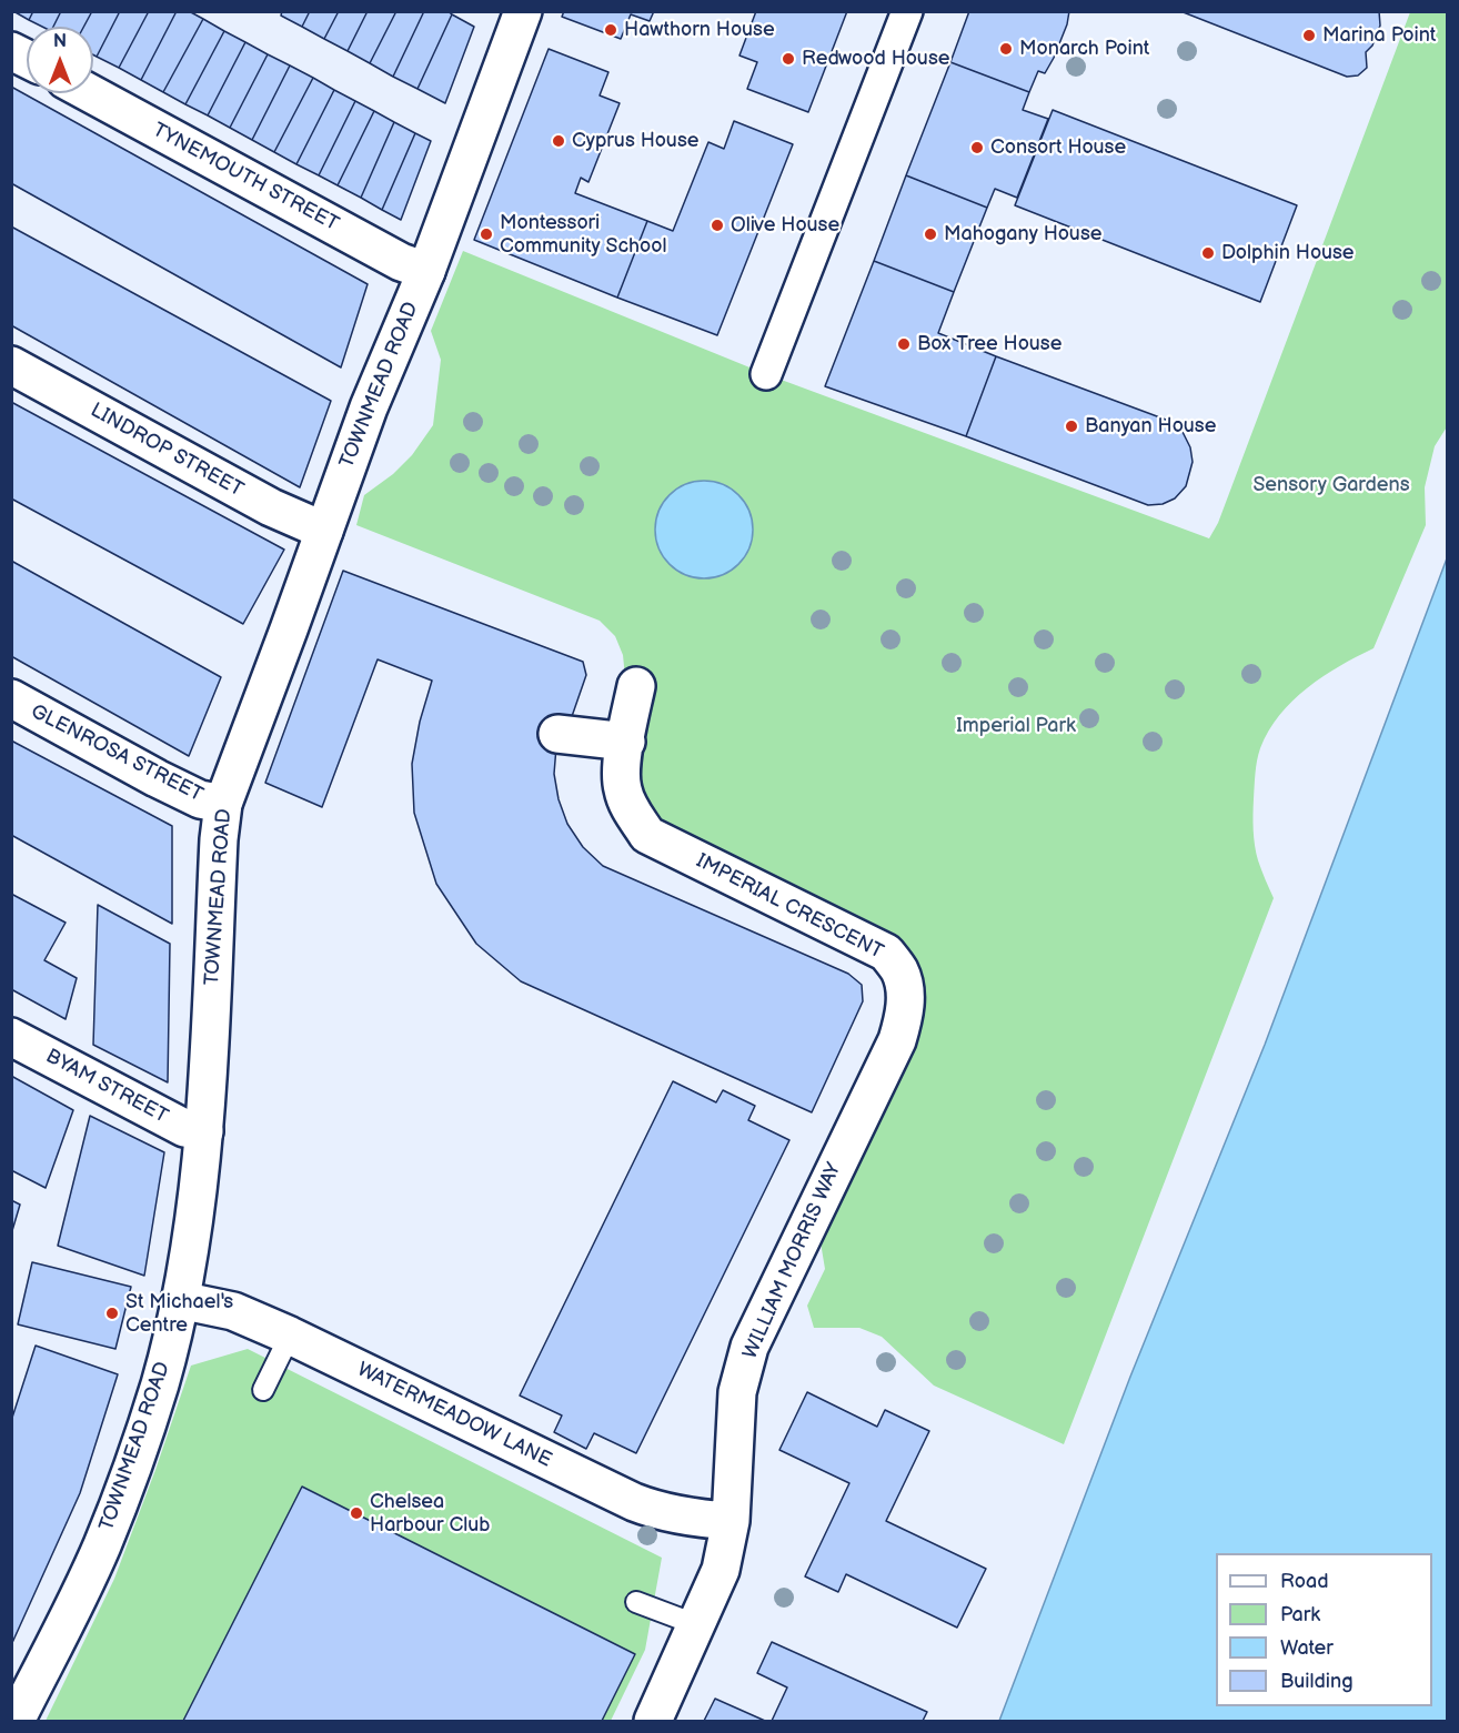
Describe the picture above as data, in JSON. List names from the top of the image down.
{
  "streets": {
    "street": [
      "TYNEMOUTH STREET",
      "TOWNMEAD ROAD",
      "LINDROP STREET",
      "GLENROSA STREET",
      "IMPERIAL CRESCENT",
      "BYAM STREET",
      "WILLIAM MORRIS WAY",
      "WATERMEADOW LANE"
    ]
  },
  "crossings": [
    ["TYNEMOUTH STREET", "TOWNMEAD ROAD"],
    ["TOWNMEAD ROAD", "LINDROP STREET"],
    ["TOWNMEAD ROAD", "GLENROSA STREET"],
    ["TOWNMEAD ROAD", "BYAM STREET"],
    ["TOWNMEAD ROAD", "WATERMEADOW LANE"],
    ["IMPERIAL CRESCENT", "WILLIAM MORRIS WAY"],
    ["WILLIAM MORRIS WAY", "WATERMEADOW LANE"]
  ],
  "parks": ["Sensory Gardens", "Imperial Park"],
  "places": [
    "Hawthorn House",
    "Marina Point",
    "Monarch Point",
    "Redwood House",
    "Cyprus House",
    "Consort House",
    "Olive House",
    "Montessori Community School",
    "Mahogany House",
    "Dolphin House",
    "Box Tree House",
    "Banyan House",
    "St Michael's Centre",
    "Chelsea Harbour Club"
  ],
  "legend": [
    "Road",
    "Park",
    "Water",
    "Building"
  ],
  "north": "top"
}
